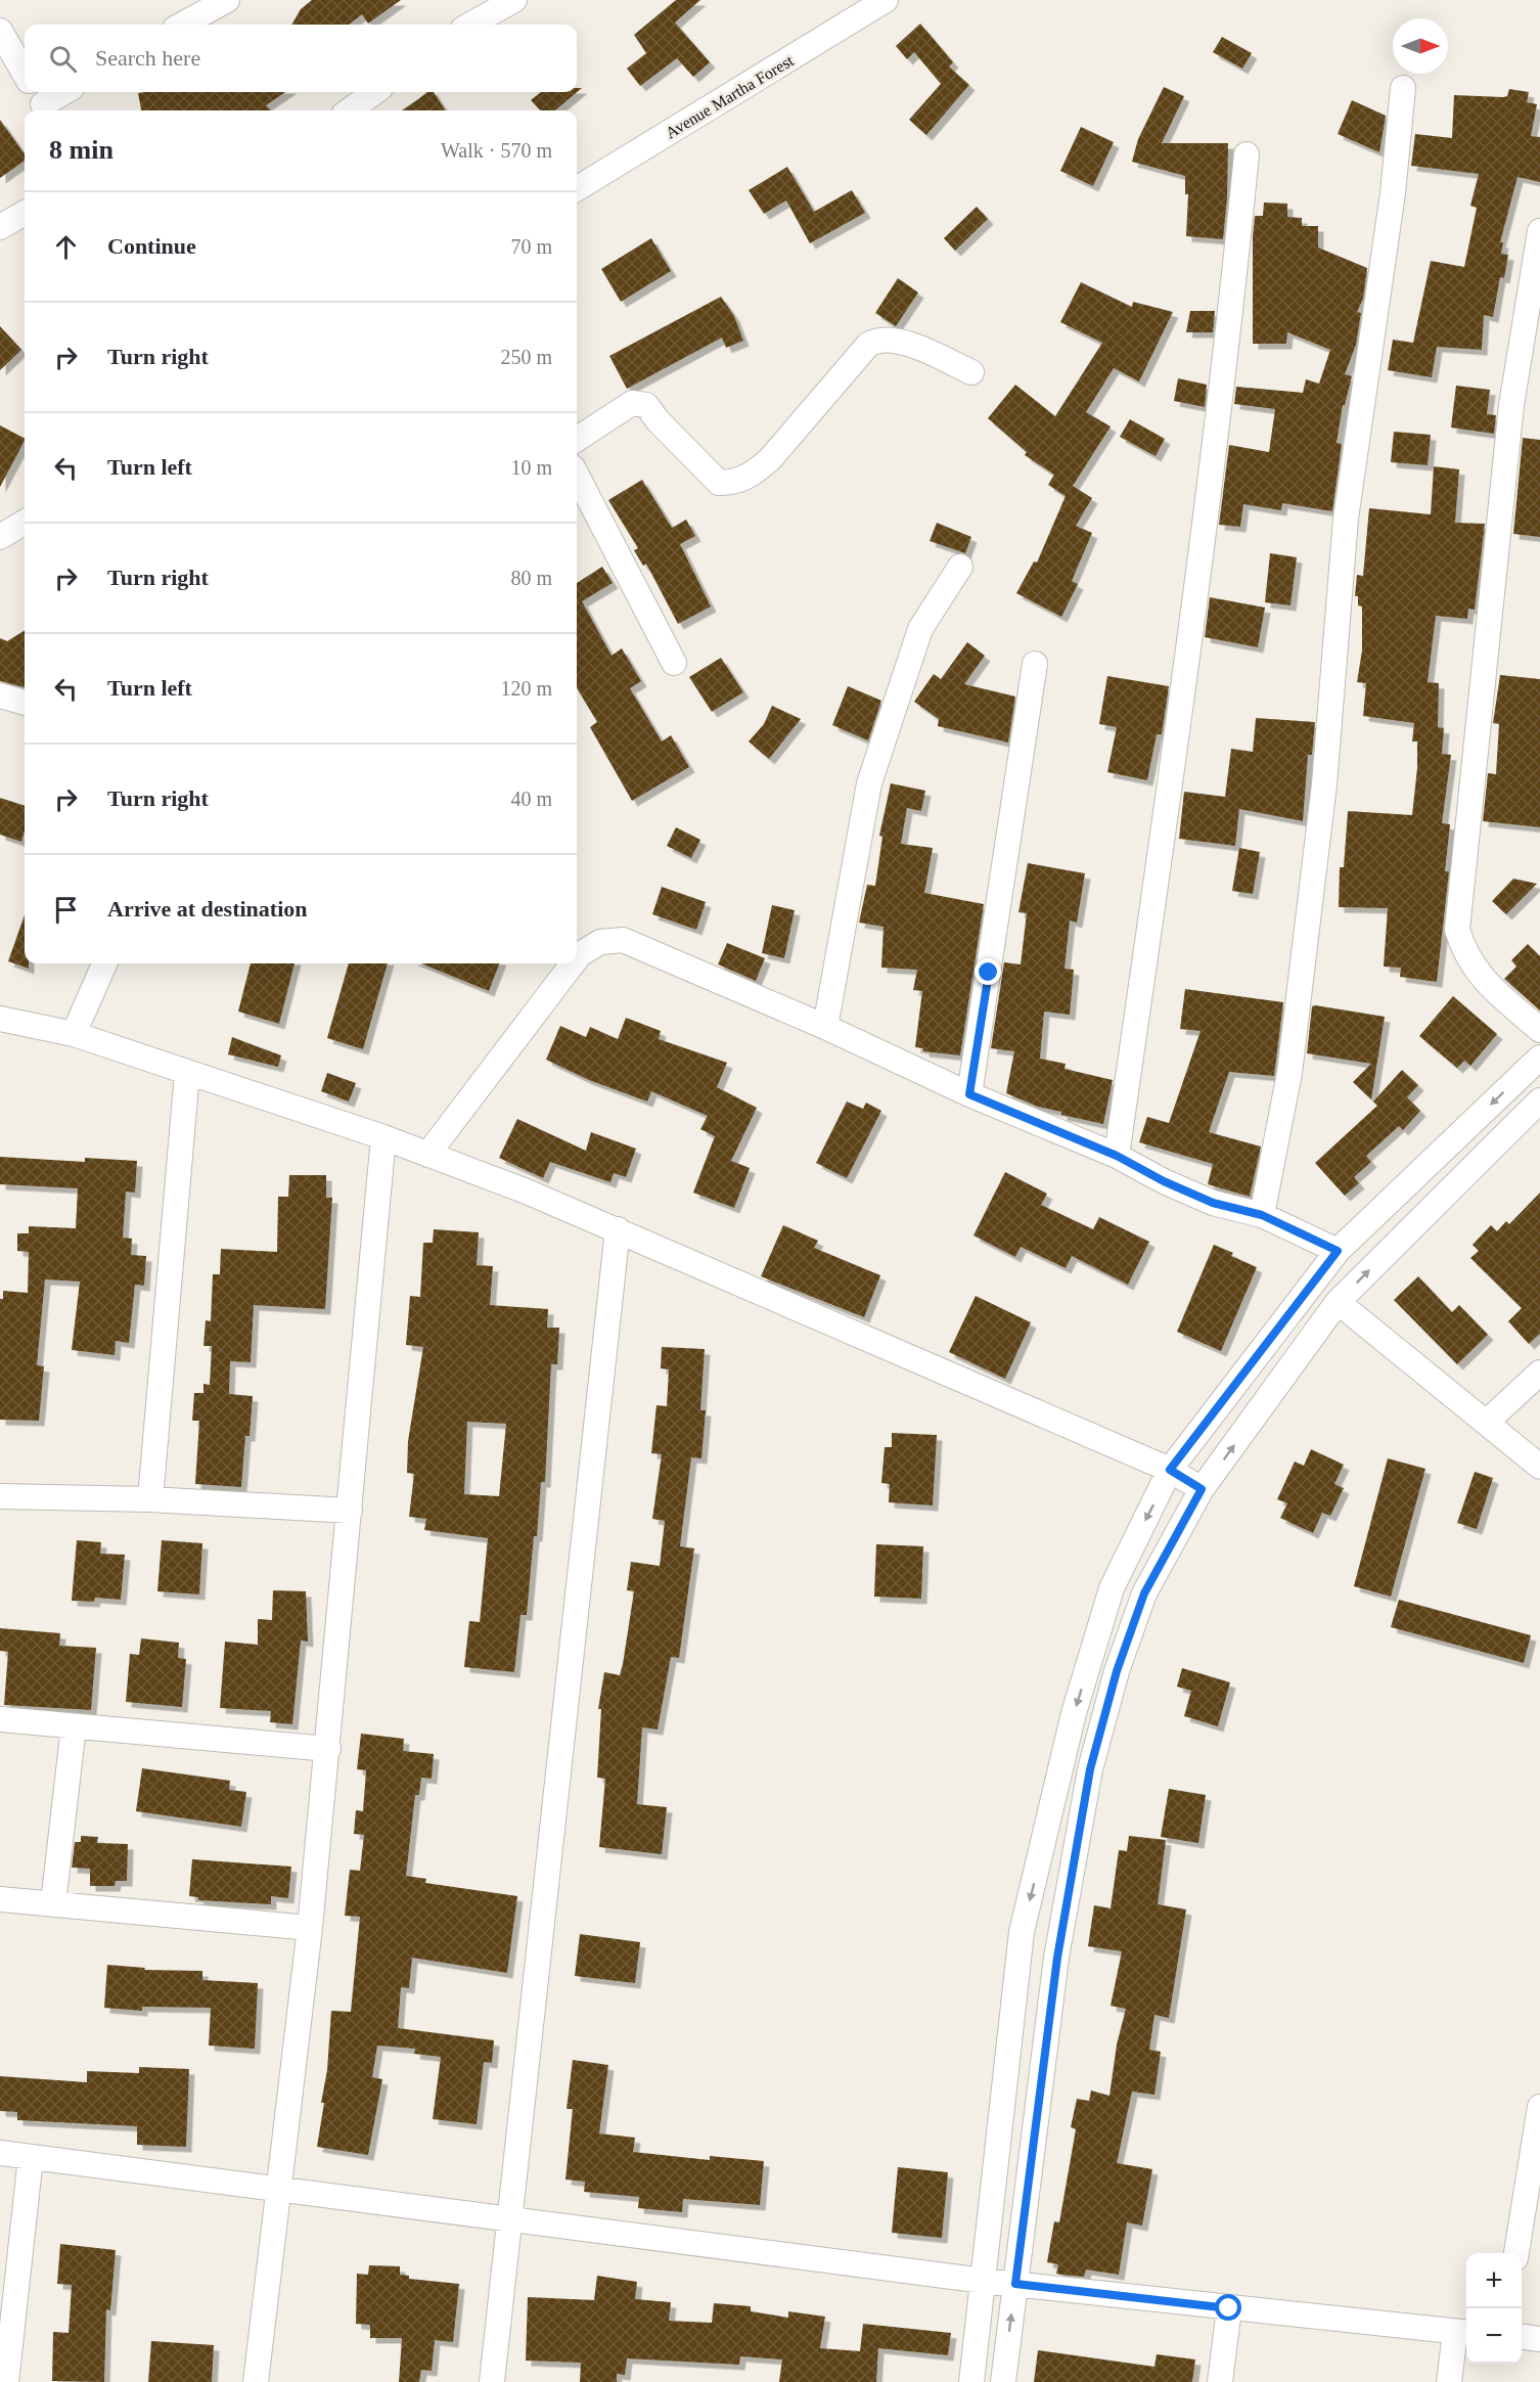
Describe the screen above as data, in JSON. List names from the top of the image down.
{
  "streets": {
    "street": ["Avenue Martha Forest"]
  },
  "north": "right",
  "page": {
    "search": "Search here",
    "heading": ["8 min", "Walk · 570 m"],
    "list": [
      ["Continue", "70 m"],
      ["Turn right", "250 m"],
      ["Turn left", "10 m"],
      ["Turn right", "80 m"],
      ["Turn left", "120 m"],
      ["Turn right", "40 m"],
      "Arrive at destination"
    ],
    "map_buttons": ["+", "−"]
  }
}
